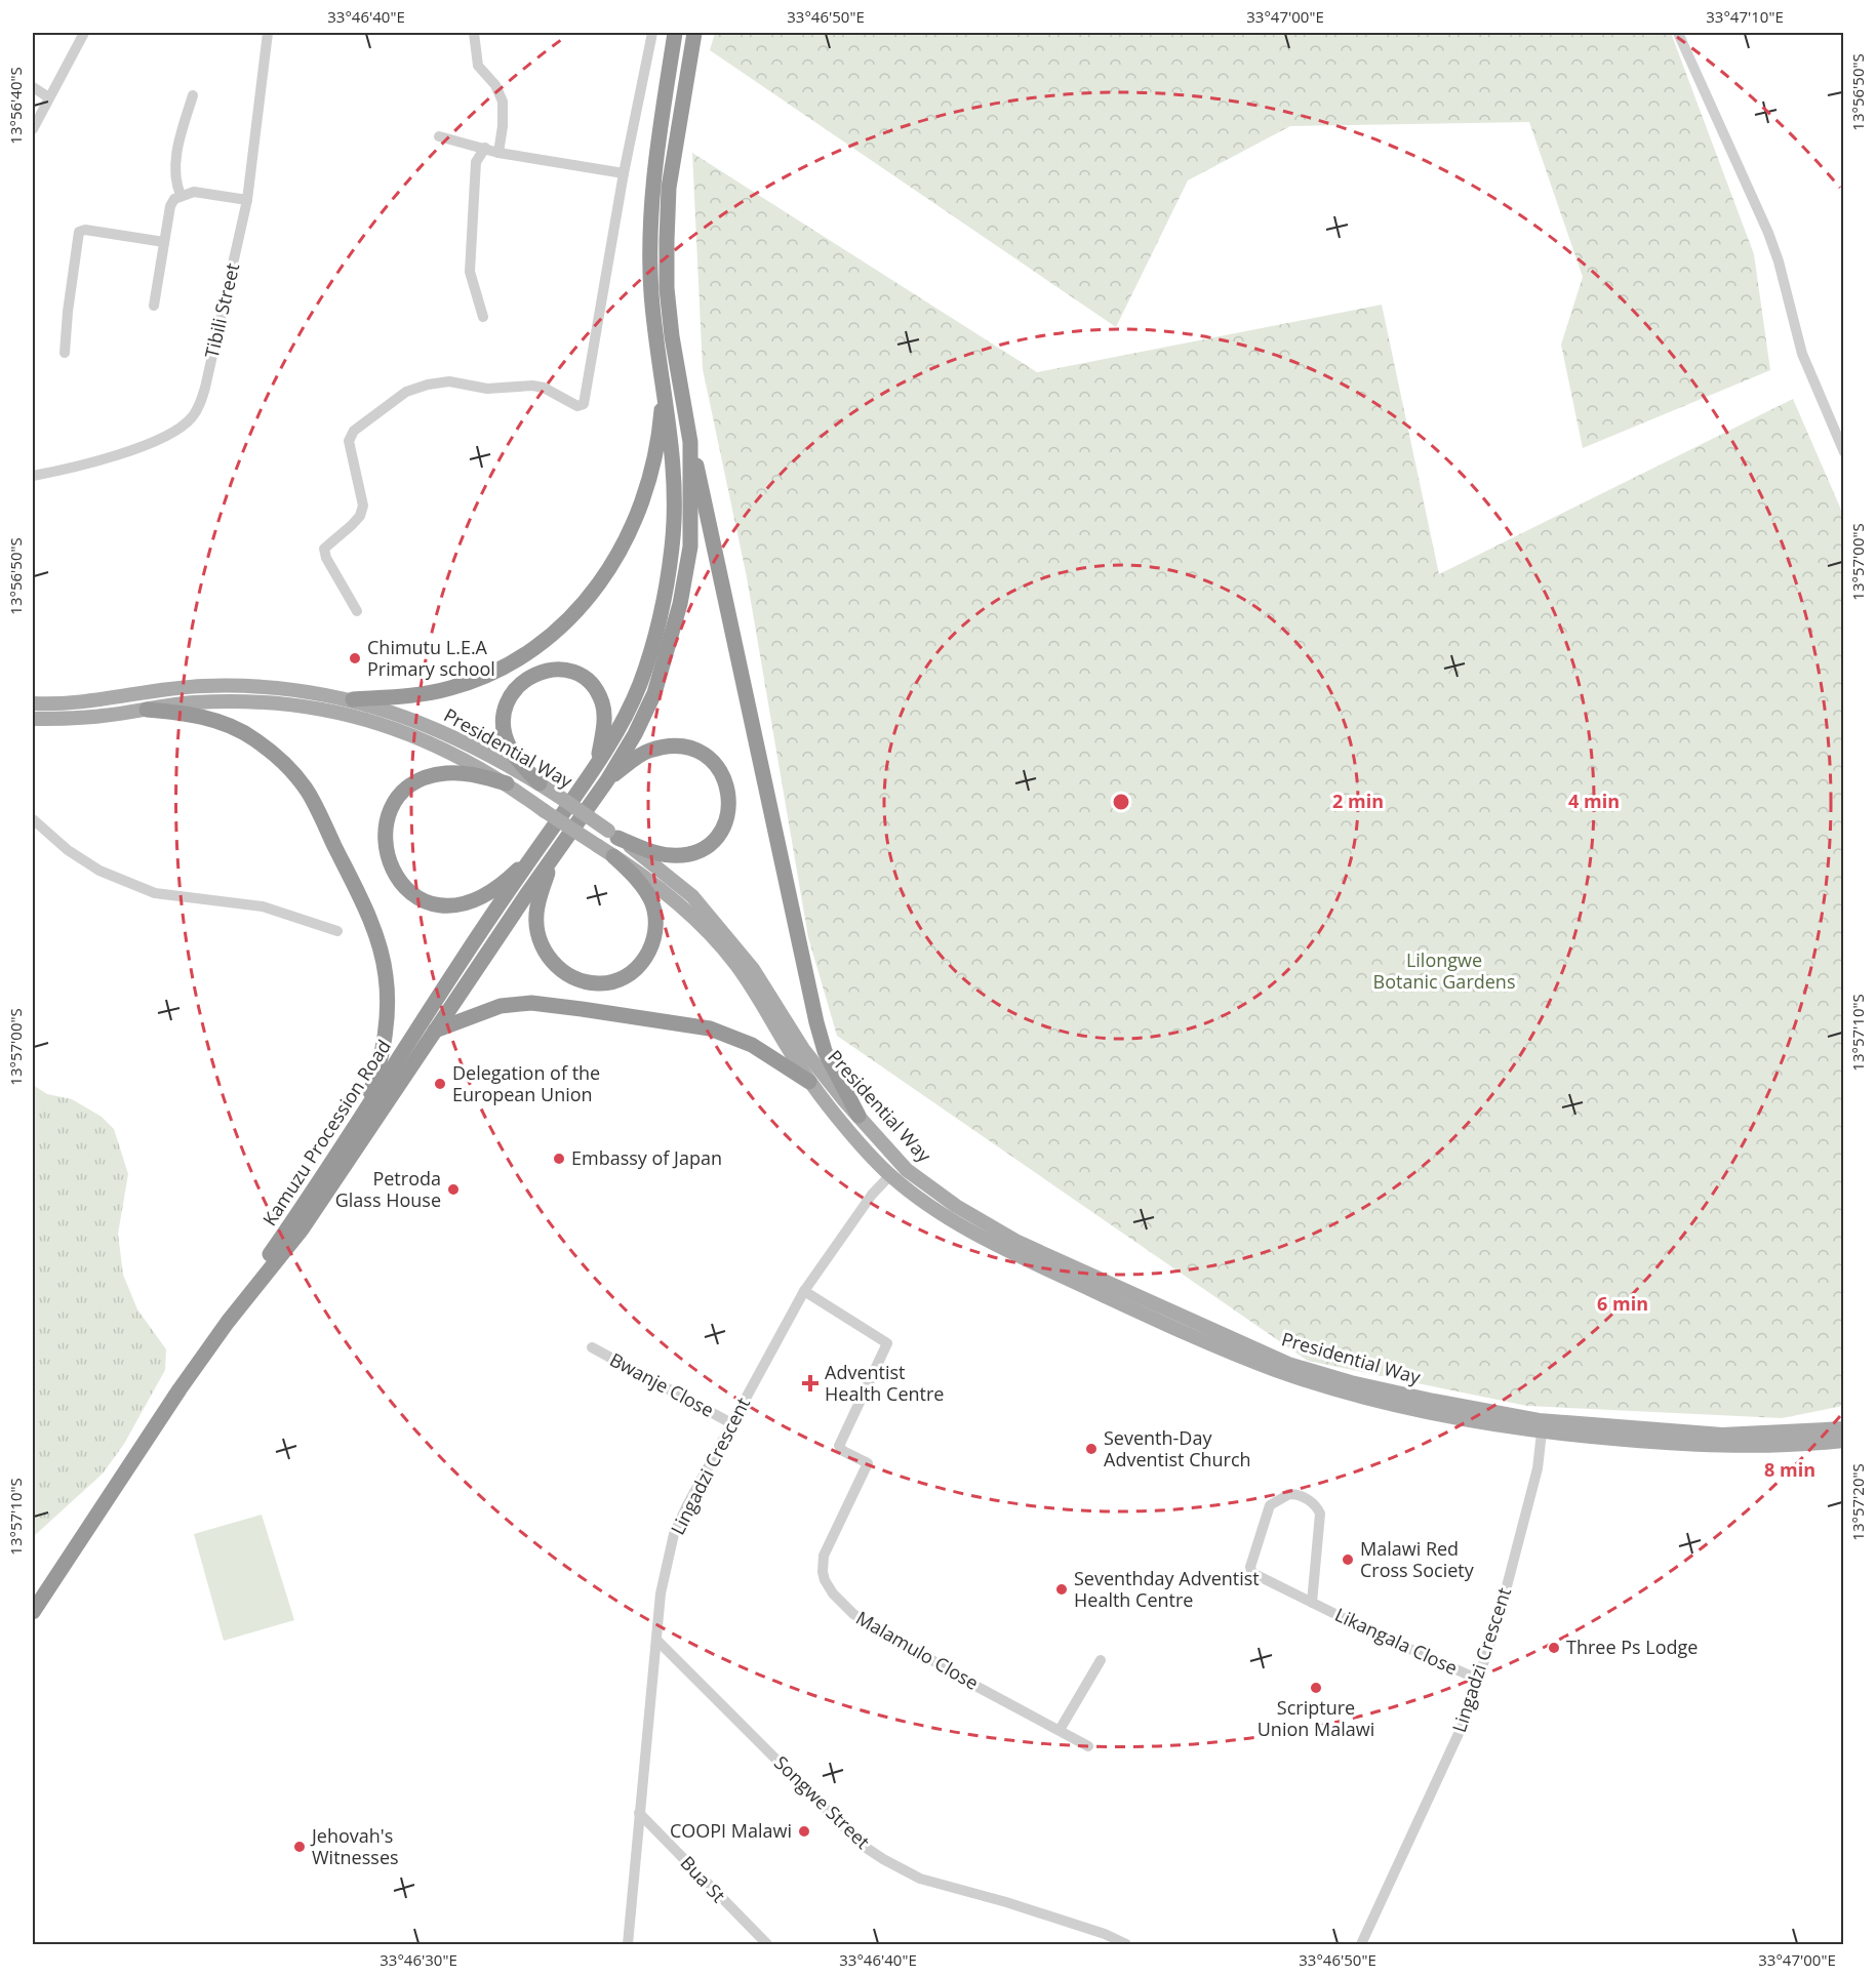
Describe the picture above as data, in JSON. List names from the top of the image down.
{
  "streets": {
    "highway": ["Kamuzu Procession Road"],
    "main road": ["Presidential Way"],
    "street": [
      "Tibili Street",
      "Bwanje Close",
      "Lingadzi Crescent",
      "Likangala Close",
      "Malamulo Close",
      "Songwe Street",
      "Bua St"
    ]
  },
  "crossings": [
    ["Presidential Way", "Lingadzi Crescent"],
    ["Bwanje Close", "Lingadzi Crescent"],
    ["Lingadzi Crescent", "Likangala Close"],
    ["Lingadzi Crescent", "Malamulo Close"],
    ["Lingadzi Crescent", "Songwe Street"],
    ["Lingadzi Crescent", "Bua St"]
  ],
  "parks": ["Lilongwe Botanic Gardens"],
  "places": {
    "other": [
      "Chimutu L.E.A Primary school",
      "Delegation of the European Union",
      "Embassy of Japan",
      "Petroda Glass House",
      "Seventh-Day Adventist Church",
      "Malawi Red Cross Society",
      "Seventhday Adventist Health Centre",
      "Three Ps Lodge",
      "Scripture Union Malawi",
      "COOPI Malawi",
      "Jehovah's Witnesses"
    ],
    "health": ["Adventist Health Centre"]
  },
  "coordinates": [
    "33°46'40\"E",
    "33°46'50\"E",
    "33°47'00\"E",
    "33°47'10\"E",
    "13°56'50\"S",
    "13°56'40\"S",
    "13°57'00\"S",
    "13°57'10\"S",
    "13°57'20\"S",
    "33°46'30\"E"
  ],
  "rings": [
    "2 min",
    "4 min",
    "6 min",
    "8 min"
  ]
}
